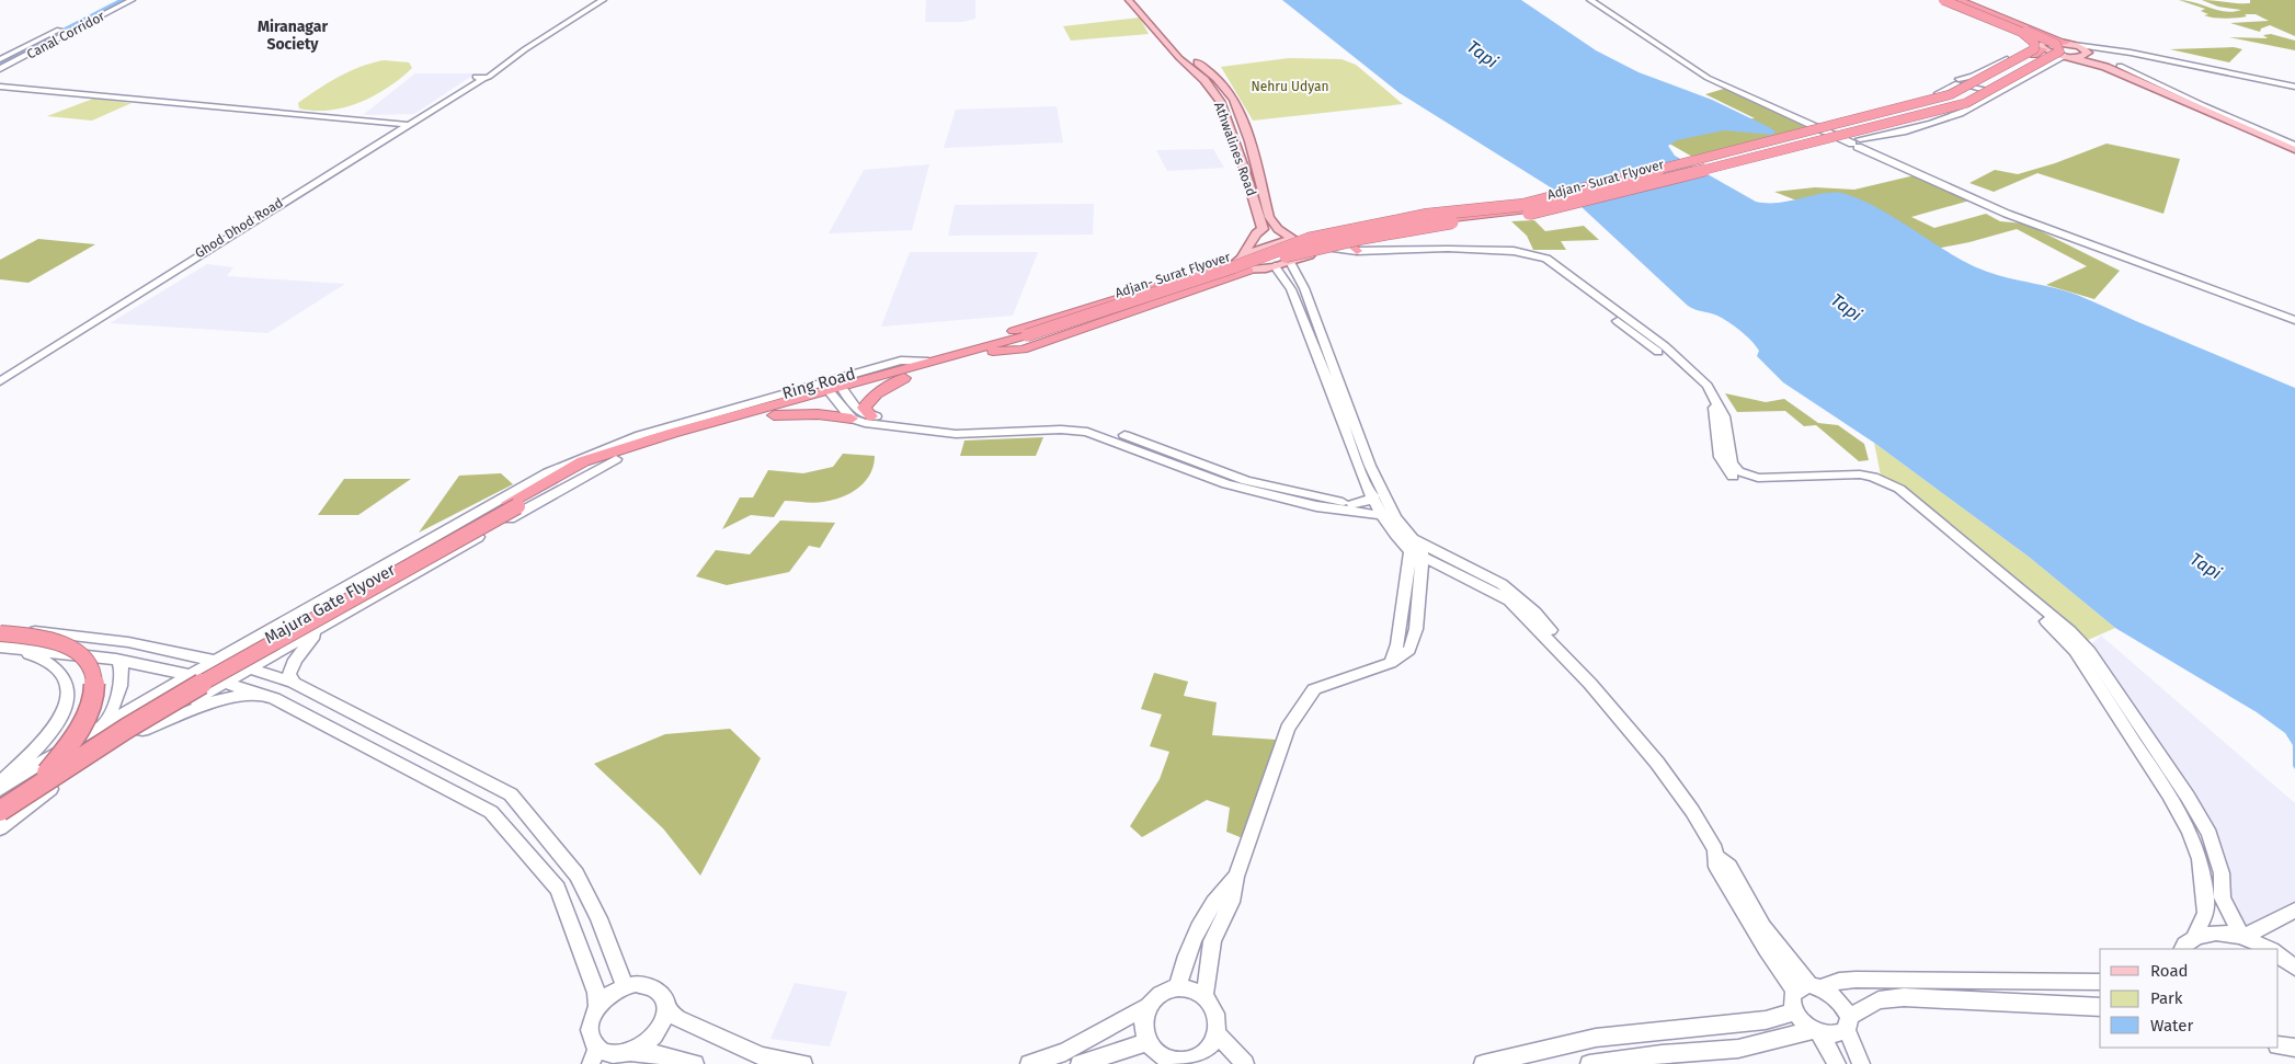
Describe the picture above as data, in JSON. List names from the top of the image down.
{
  "streets": {
    "highway": ["Adjan- Surat Flyover", "Ring Road", "Majura Gate Flyover"],
    "main road": ["Athwalines Road"],
    "street": ["Canal Corridor", "Ghod Dhod Road"]
  },
  "crossings": [
    ["Adjan- Surat Flyover", "Ring Road"],
    ["Ring Road", "Majura Gate Flyover"]
  ],
  "districts": ["Miranagar Society"],
  "water": ["Tapi"],
  "parks": ["Nehru Udyan"],
  "legend": ["Road", "Park", "Water"]
}
